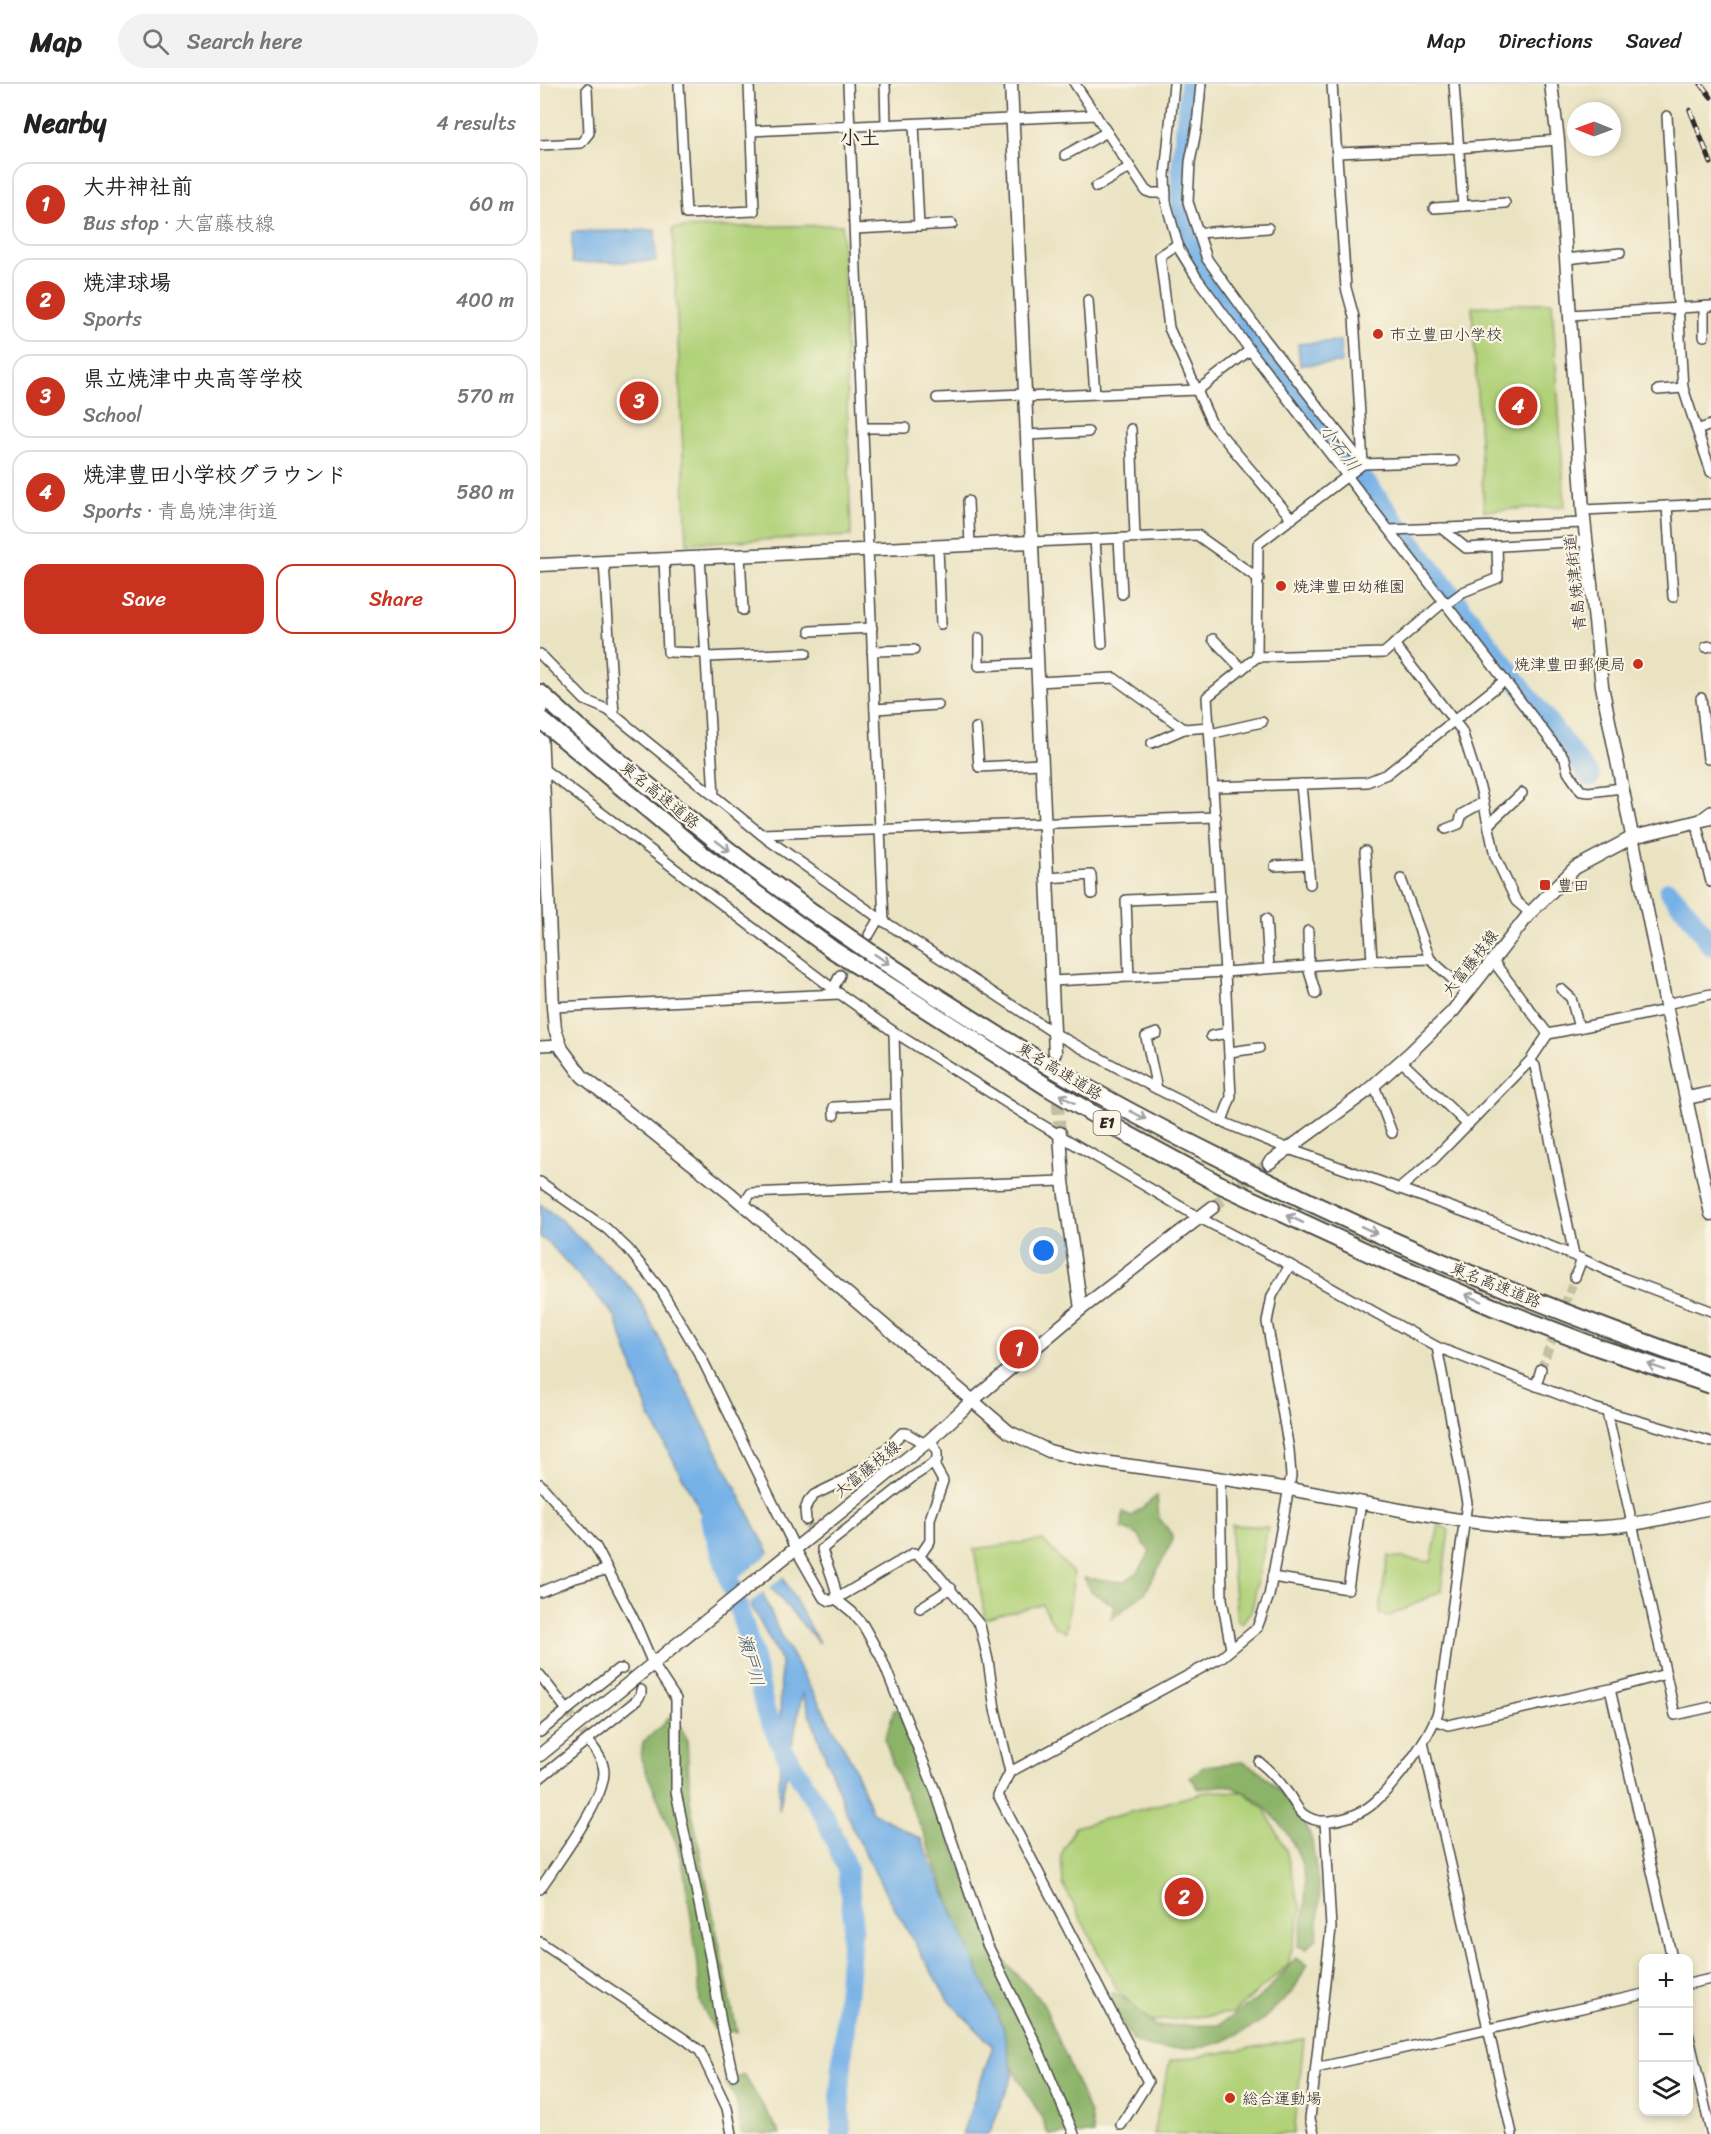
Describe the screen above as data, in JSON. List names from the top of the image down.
{
  "streets": {
    "highway": ["東名高速道路", "E1"],
    "street": ["青島焼津街道", "大富藤枝線"]
  },
  "crossings": [
    ["青島焼津街道", "大富藤枝線"]
  ],
  "districts": ["小土"],
  "water": ["小石川", "瀬戸川"],
  "places": {
    "other": [
      "市立豊田小学校",
      "焼津豊田幼稚園",
      "焼津豊田郵便局",
      "総合運動場"
    ],
    "transit": ["豊田"]
  },
  "north": "left",
  "page": {
    "header": "Map",
    "search": "Search here",
    "nav": ["Map", "Directions", "Saved"],
    "heading": ["Nearby", "4 results"],
    "list": [
      {
        "mark": "1",
        "name": "大井神社前",
        "note": "Bus stop · 大富藤枝線",
        "value": "60 m"
      },
      {
        "mark": "2",
        "name": "焼津球場",
        "note": "Sports",
        "value": "400 m"
      },
      {
        "mark": "3",
        "name": "県立焼津中央高等学校",
        "note": "School",
        "value": "570 m"
      },
      {
        "mark": "4",
        "name": "焼津豊田小学校グラウンド",
        "note": "Sports · 青島焼津街道",
        "value": "580 m"
      }
    ],
    "pins": [
      "3",
      "4",
      "1",
      "2"
    ],
    "buttons": ["Save", "Share"],
    "map_buttons": ["+", "−"]
  }
}
